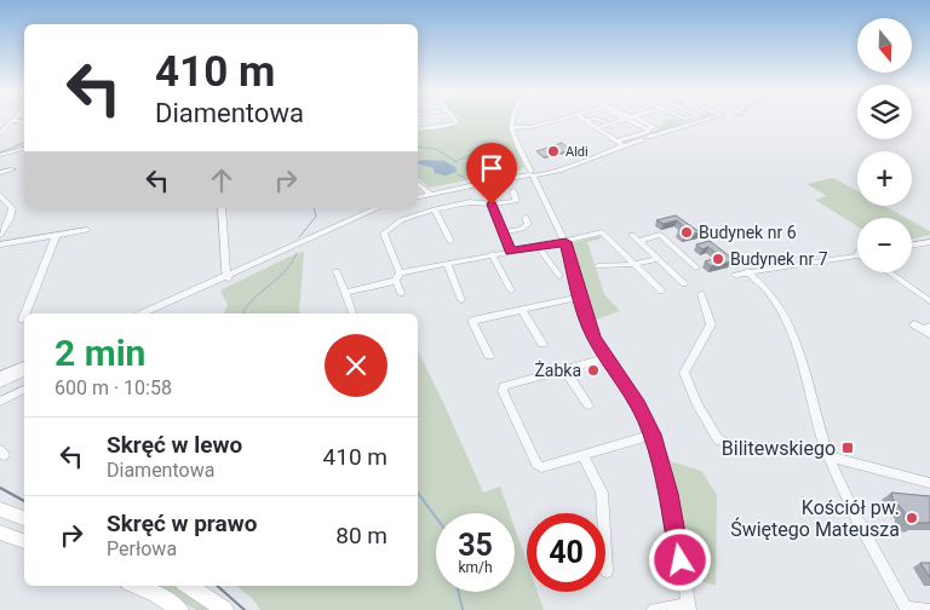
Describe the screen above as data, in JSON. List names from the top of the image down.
{
  "places": {
    "other": [
      "Aldi",
      "Budynek nr 6",
      "Budynek nr 7",
      "Żabka",
      "Kościół pw. Świętego Mateusza"
    ],
    "transit": ["Bilitewskiego"]
  },
  "north": "bottom",
  "page": {
    "map_buttons": ["+", "−"],
    "turn": ["410 m", "Diamentowa"],
    "heading": ["2 min", "600 m · 10:58"],
    "list": [
      {
        "name": "Skręć w lewo",
        "note": "Diamentowa",
        "value": "410 m"
      },
      {
        "name": "Skręć w prawo",
        "note": "Perłowa",
        "value": "80 m"
      }
    ],
    "speed": "35 km/h",
    "limit": "40"
  }
}
